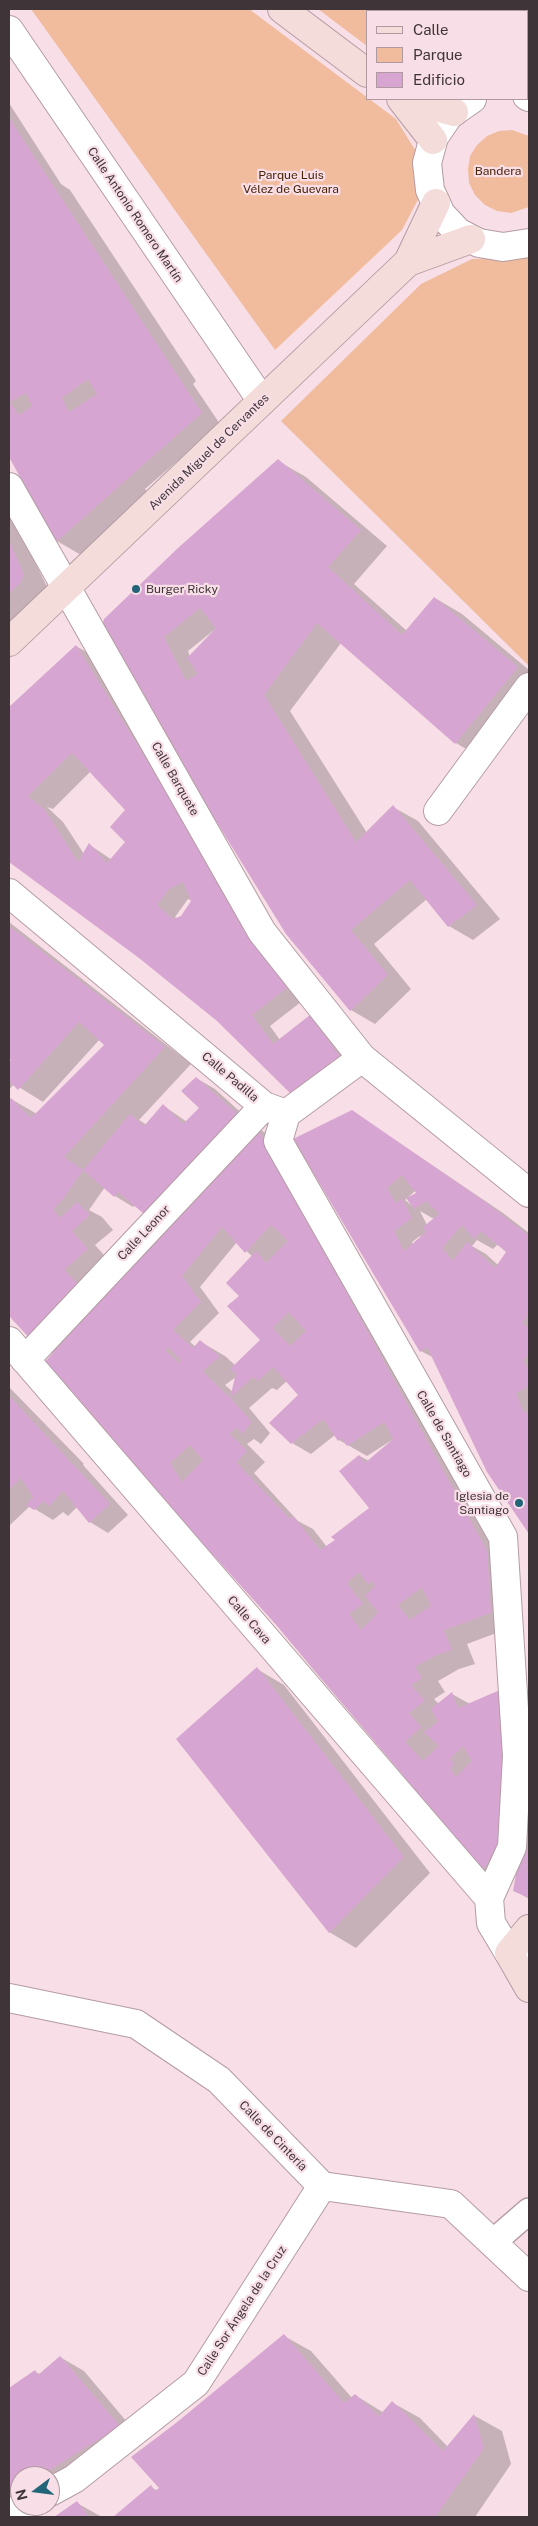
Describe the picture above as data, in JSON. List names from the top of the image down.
{
  "streets": {
    "street": [
      "Calle Antonio Romero Martín",
      "Avenida Miguel de Cervantes",
      "Calle Barquete",
      "Calle Padilla",
      "Calle Leonor",
      "Calle de Santiago",
      "Calle Cava",
      "Calle de Cintería",
      "Calle Sor Ángela de la Cruz"
    ]
  },
  "crossings": [
    ["Calle Antonio Romero Martín", "Avenida Miguel de Cervantes"],
    ["Avenida Miguel de Cervantes", "Calle Barquete"],
    ["Calle Padilla", "Calle Leonor"],
    ["Calle Padilla", "Calle de Santiago"],
    ["Calle Leonor", "Calle de Santiago"],
    ["Calle Leonor", "Calle Cava"],
    ["Calle de Santiago", "Calle Cava"],
    ["Calle de Cintería", "Calle Sor Ángela de la Cruz"]
  ],
  "parks": ["Bandera", "Parque Luis Vélez de Guevara"],
  "places": ["Burger Ricky", "Iglesia de Santiago"],
  "legend": ["Calle", "Parque", "Edificio"],
  "north": "left"
}
